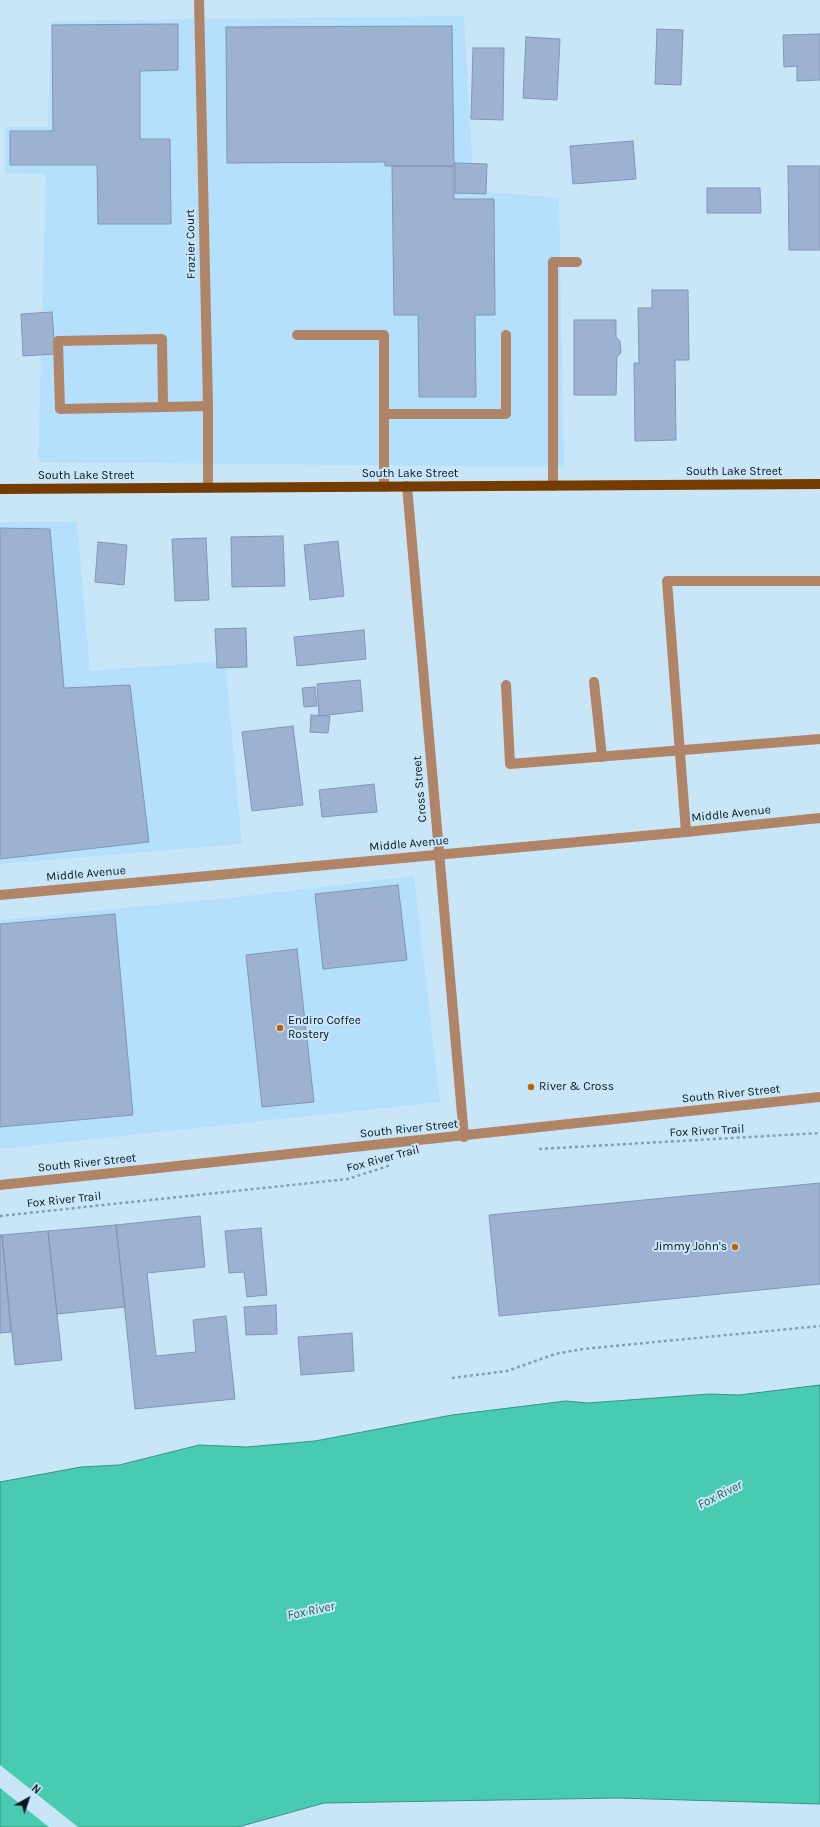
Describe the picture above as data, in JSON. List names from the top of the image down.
{
  "streets": {
    "main road": ["South Lake Street"],
    "street": [
      "Frazier Court",
      "Cross Street",
      "Middle Avenue",
      "South River Street"
    ],
    "path": ["Fox River Trail"]
  },
  "crossings": [
    ["Frazier Court", "South Lake Street"],
    ["South Lake Street", "Cross Street"],
    ["Cross Street", "Middle Avenue"],
    ["Cross Street", "South River Street"]
  ],
  "water": ["Fox River"],
  "places": ["Endiro Coffee Rostery", "River & Cross", "Jimmy John's"],
  "north": "top right"
}
